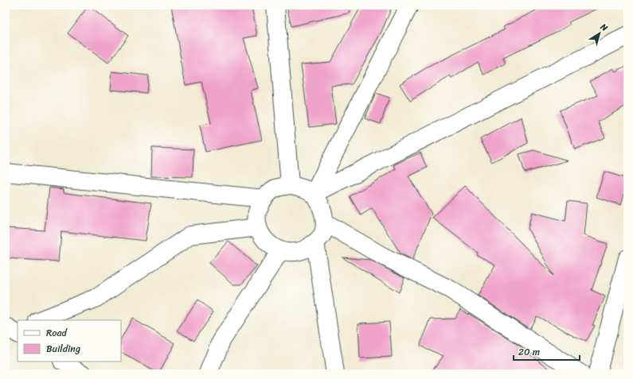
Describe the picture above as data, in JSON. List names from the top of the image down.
{
  "legend": ["Road", "Building"],
  "scale_bar": "20 m",
  "north": "top right"
}
